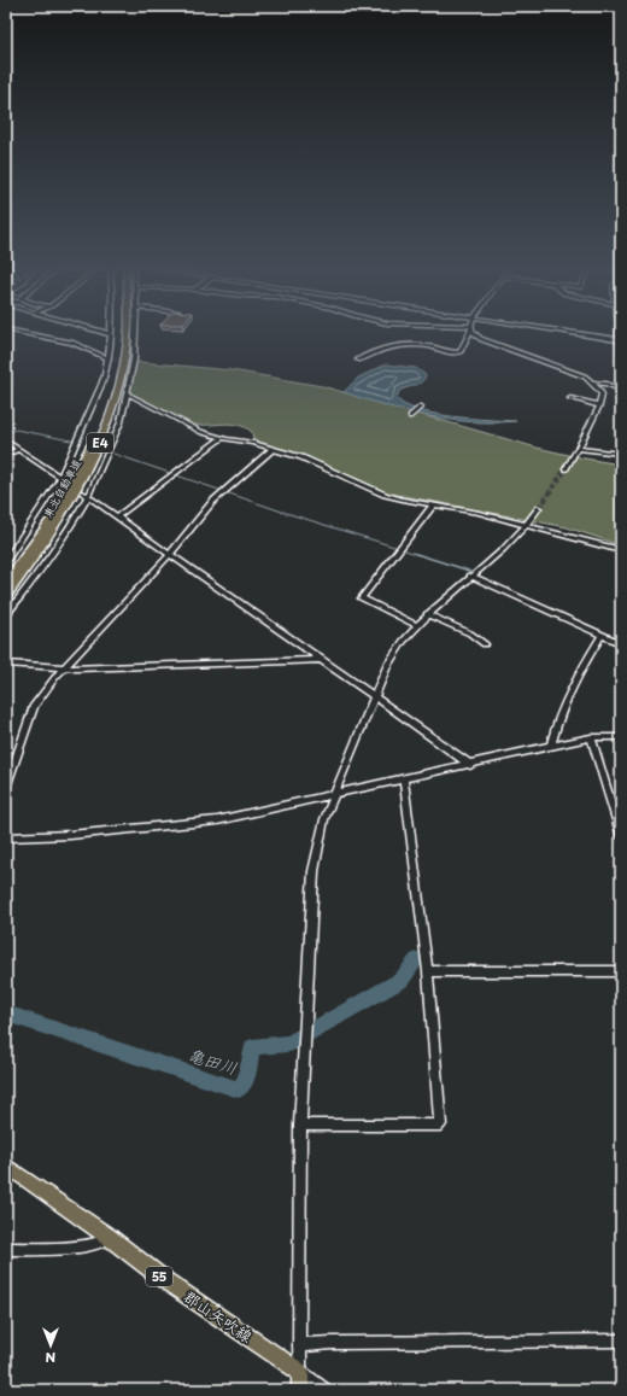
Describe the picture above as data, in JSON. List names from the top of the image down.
{
  "streets": {
    "highway": ["E4", "東北自動車道"],
    "main road": ["55", "郡山矢吹線"]
  },
  "water": ["亀田川"],
  "north": "bottom"
}
